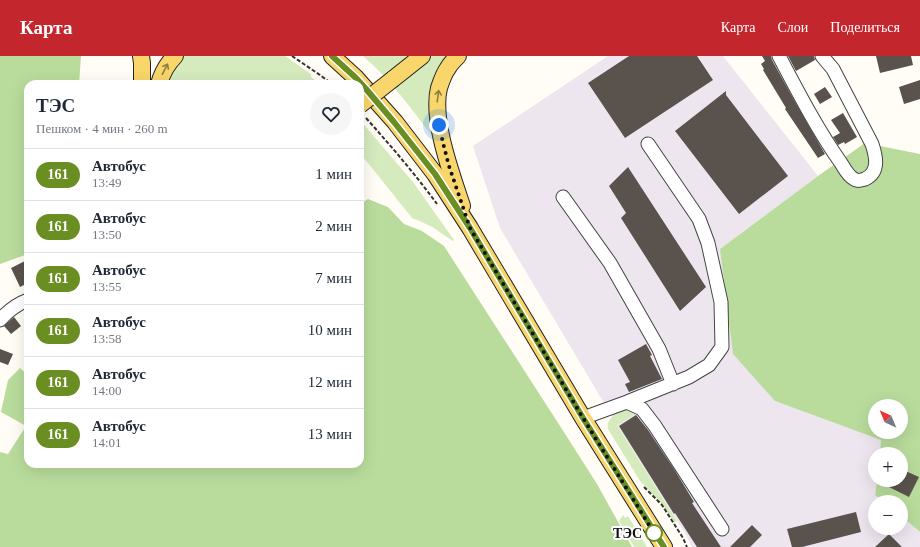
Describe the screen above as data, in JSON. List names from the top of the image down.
{
  "places": ["ТЭС"],
  "lines": ["bus line 161"],
  "north": "top left",
  "page": {
    "header": "Карта",
    "nav": ["Карта", "Слои", "Поделиться"],
    "heading": ["ТЭС", "Пешком · 4 мин · 260 m"],
    "list": [
      {
        "mark": "161",
        "name": "Автобус",
        "note": "13:49",
        "value": "1 мин"
      },
      {
        "mark": "161",
        "name": "Автобус",
        "note": "13:50",
        "value": "2 мин"
      },
      {
        "mark": "161",
        "name": "Автобус",
        "note": "13:55",
        "value": "7 мин"
      },
      {
        "mark": "161",
        "name": "Автобус",
        "note": "13:58",
        "value": "10 мин"
      },
      {
        "mark": "161",
        "name": "Автобус",
        "note": "14:00",
        "value": "12 мин"
      },
      {
        "mark": "161",
        "name": "Автобус",
        "note": "14:01",
        "value": "13 мин"
      }
    ],
    "map_buttons": ["+", "−"]
  }
}
